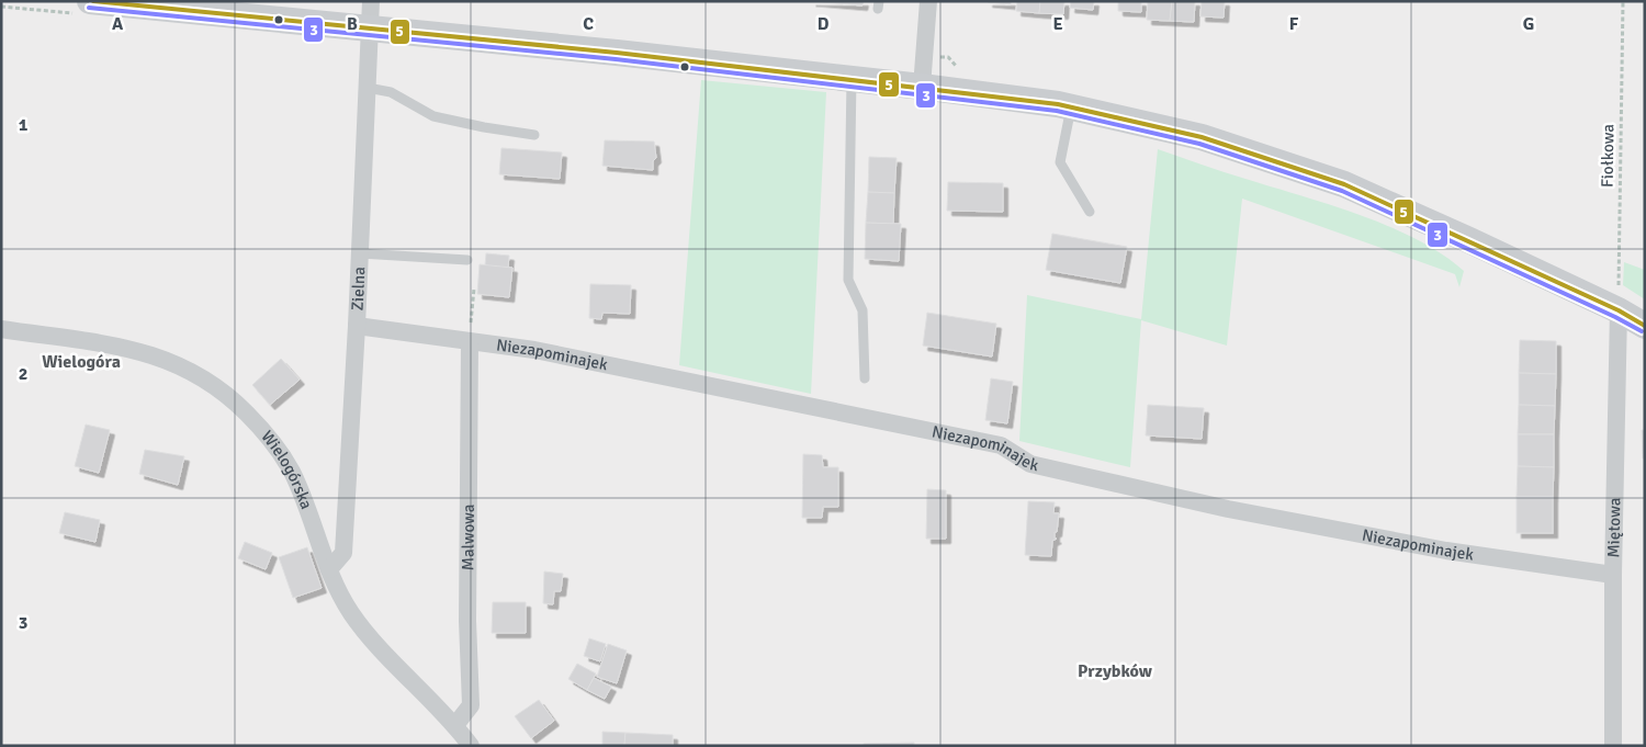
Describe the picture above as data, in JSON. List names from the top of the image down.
{
  "streets": {
    "street": [
      "Zielna",
      "Niezapominajek",
      "Wielogórska",
      "Miętowa",
      "Malwowa"
    ],
    "path": ["Fiołkowa"]
  },
  "crossings": [
    ["Fiołkowa", "Miętowa"],
    ["Zielna", "Niezapominajek"],
    ["Zielna", "Wielogórska"],
    ["Niezapominajek", "Miętowa"],
    ["Niezapominajek", "Malwowa"],
    ["Wielogórska", "Malwowa"]
  ],
  "districts": ["Wielogóra", "Przybków"],
  "lines": ["transit line 5", "transit line 3"],
  "grid": {
    "columns": [
      "A",
      "B",
      "C",
      "D",
      "E",
      "F",
      "G"
    ],
    "rows": ["1", "2", "3"]
  }
}
